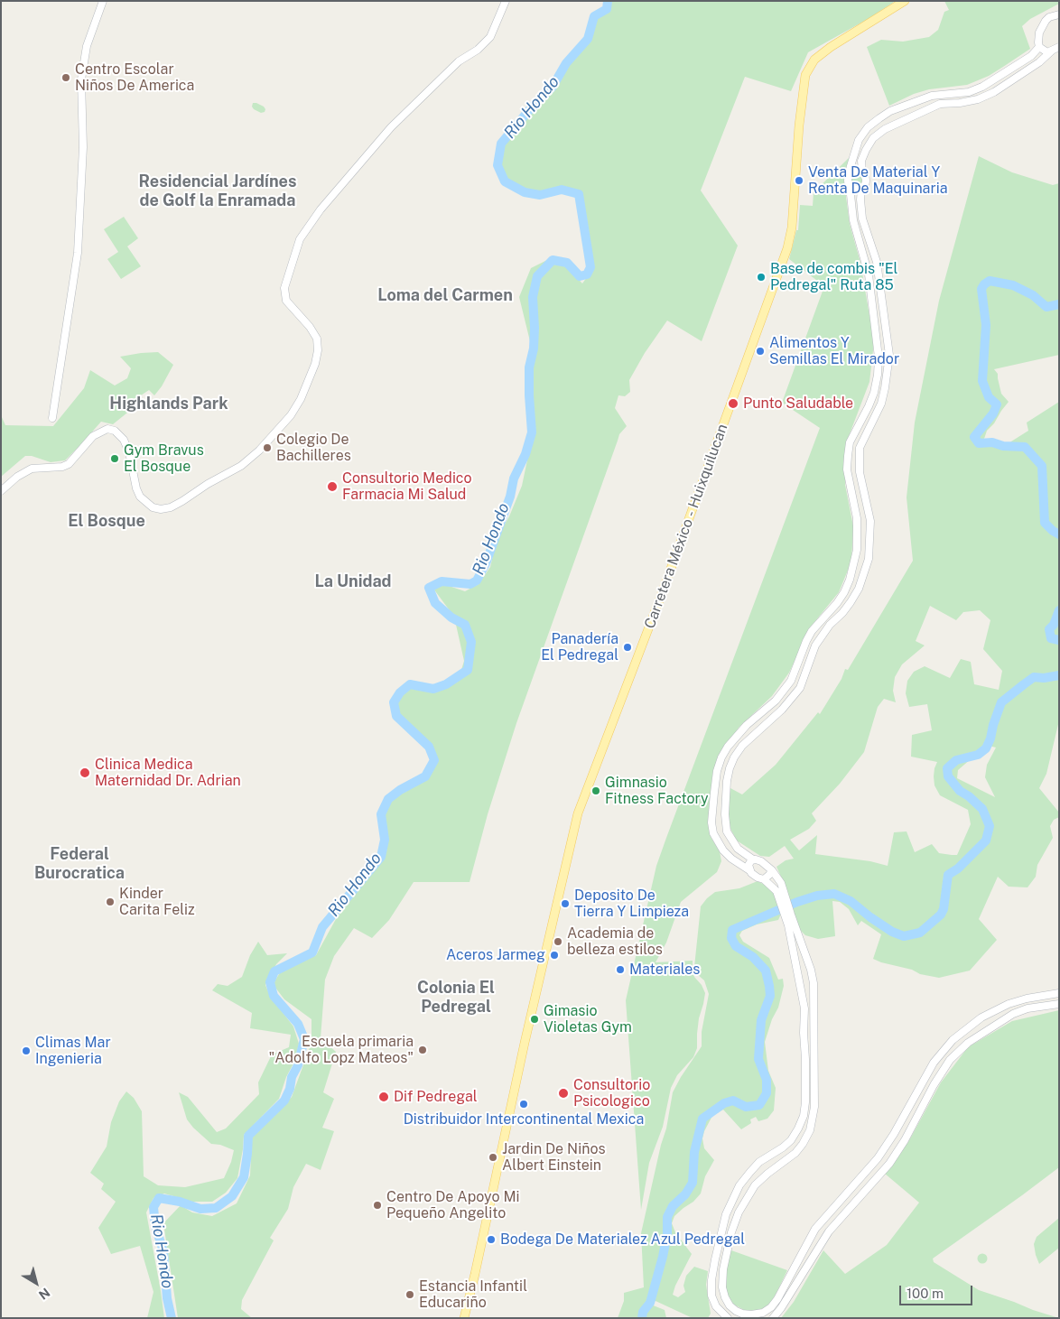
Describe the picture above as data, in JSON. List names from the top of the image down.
{
  "streets": {
    "main road": ["Carretera México - Huixquilucan"]
  },
  "districts": [
    "Residencial Jardínes de Golf la Enramada",
    "Loma del Carmen",
    "Highlands Park",
    "El Bosque",
    "La Unidad",
    "Federal Burocratica",
    "Colonia El Pedregal"
  ],
  "water": ["Rio Hondo"],
  "places": [
    "Centro Escolar Niños De America",
    "Venta De Material Y Renta De Maquinaria",
    "Base de combis \"El Pedregal\" Ruta 85",
    "Alimentos Y Semillas El Mirador",
    "Punto Saludable",
    "Colegio De Bachilleres",
    "Gym Bravus El Bosque",
    "Consultorio Medico Farmacia Mi Salud",
    "Panadería El Pedregal",
    "Clinica Medica Maternidad Dr. Adrian",
    "Gimnasio Fitness Factory",
    "Kinder Carita Feliz",
    "Deposito De Tierra Y Limpieza",
    "Academia de belleza estilos",
    "Aceros Jarmeg",
    "Materiales",
    "Gimasio Violetas Gym",
    "Escuela primaria \"Adolfo Lopz Mateos\"",
    "Climas Mar Ingenieria",
    "Consultorio Psicologico",
    "Dif Pedregal",
    "Distribuidor Intercontinental Mexica",
    "Jardin De Niños Albert Einstein",
    "Centro De Apoyo Mi Pequeño Angelito",
    "Bodega De Materialez Azul Pedregal",
    "Estancia Infantil Educariño"
  ],
  "scale_bar": "100 m",
  "north": "bottom right"
}
